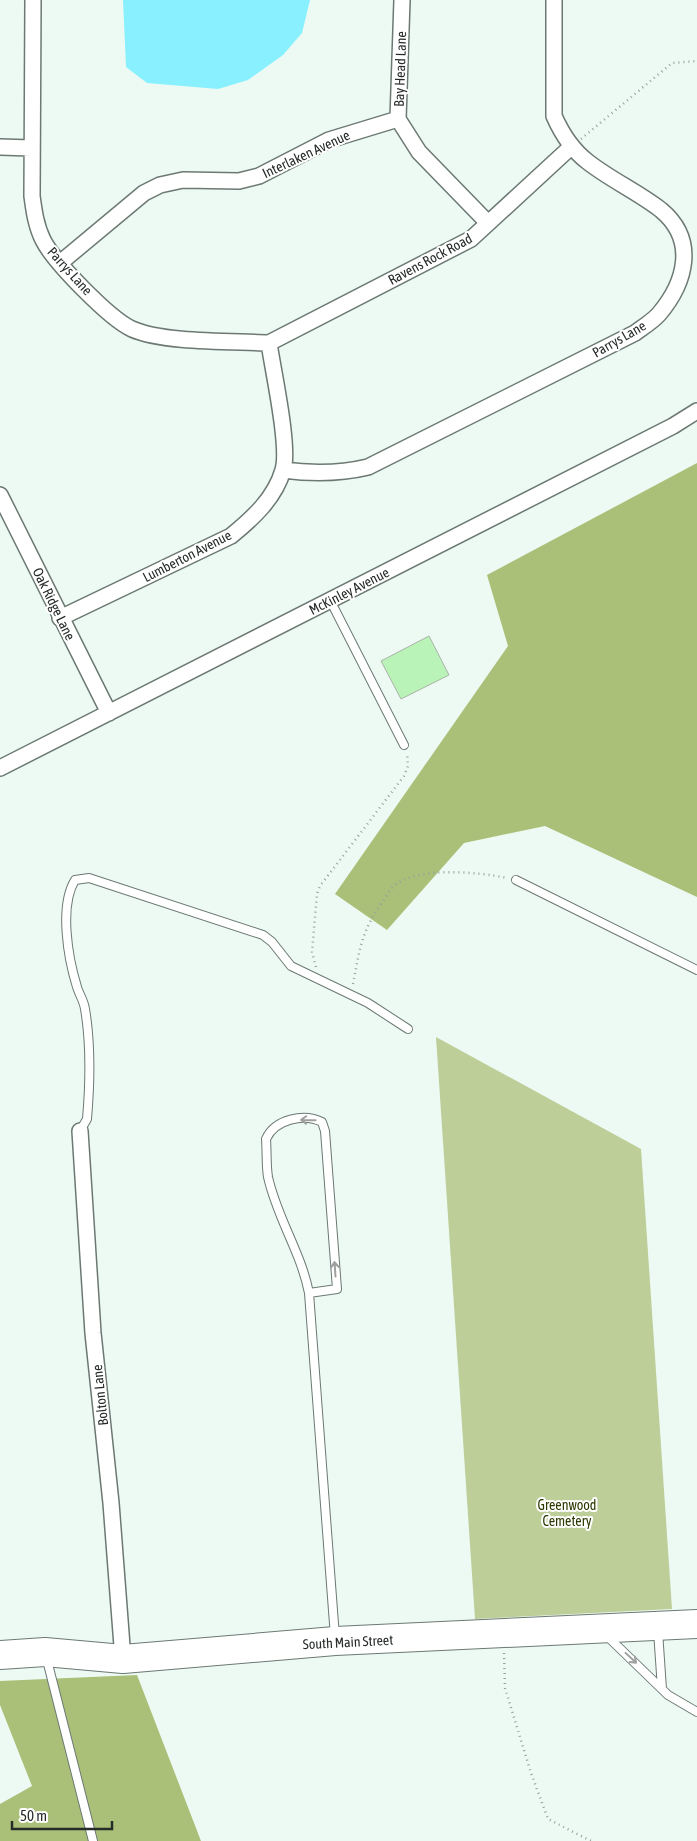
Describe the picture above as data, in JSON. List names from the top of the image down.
{
  "streets": {
    "highway": ["South Main Street"],
    "street": [
      "Bay Head Lane",
      "Interlaken Avenue",
      "Ravens Rock Road",
      "Parrys Lane",
      "Lumberton Avenue",
      "McKinley Avenue",
      "Oak Ridge Lane",
      "Bolton Lane"
    ]
  },
  "crossings": [
    ["Bay Head Lane", "Interlaken Avenue"],
    ["Bay Head Lane", "Ravens Rock Road"],
    ["Interlaken Avenue", "Parrys Lane"],
    ["Ravens Rock Road", "Parrys Lane"],
    ["Ravens Rock Road", "Lumberton Avenue"],
    ["Parrys Lane", "Lumberton Avenue"],
    ["Lumberton Avenue", "Oak Ridge Lane"],
    ["McKinley Avenue", "Oak Ridge Lane"],
    ["Bolton Lane", "South Main Street"]
  ],
  "parks": ["Greenwood Cemetery"],
  "scale_bar": "50 m"
}
